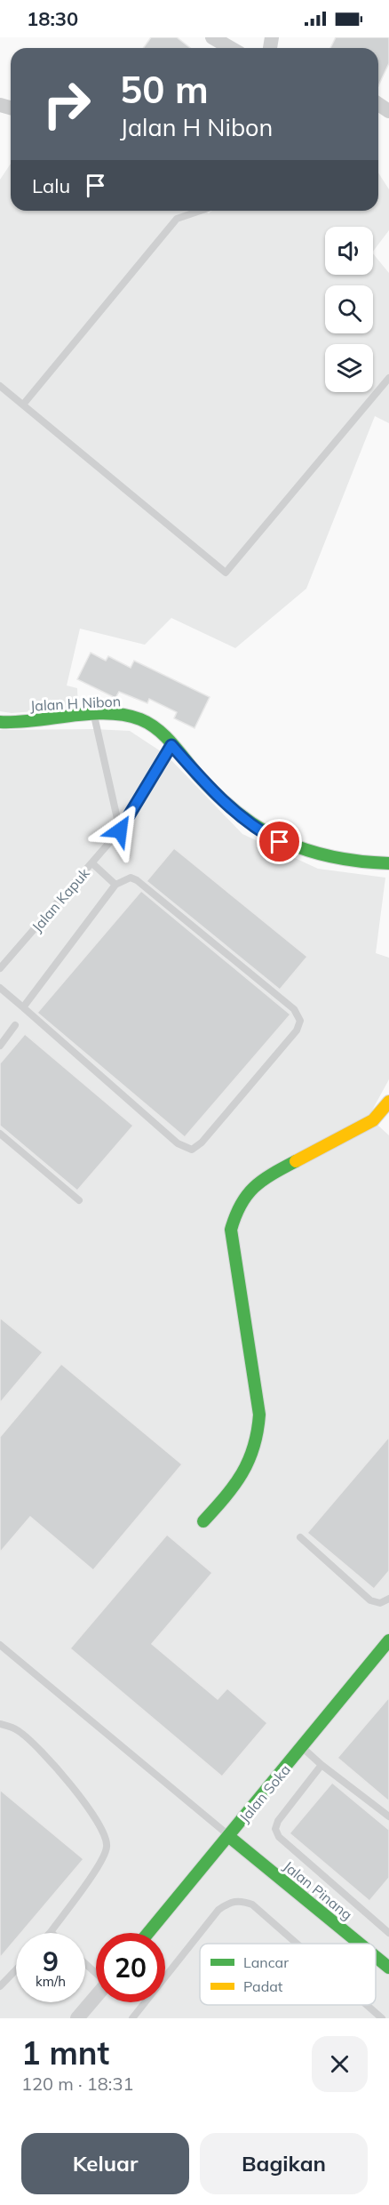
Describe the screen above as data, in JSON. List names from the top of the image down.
{
  "streets": {
    "street": ["Jalan H Nibon", "Jalan Soka", "Jalan Pinang"],
    "lane": ["Jalan Kapuk"]
  },
  "crossings": [
    ["Jalan H Nibon", "Jalan Kapuk"],
    ["Jalan Soka", "Jalan Pinang"]
  ],
  "legend": ["Lancar", "Padat"],
  "page": {
    "status": "18:30",
    "turn": ["50 m", "Jalan H Nibon"],
    "then": "Lalu",
    "speed": "9 km/h",
    "limit": "20",
    "heading": ["1 mnt", "120 m · 18:31"],
    "buttons": ["Keluar", "Bagikan"]
  }
}
